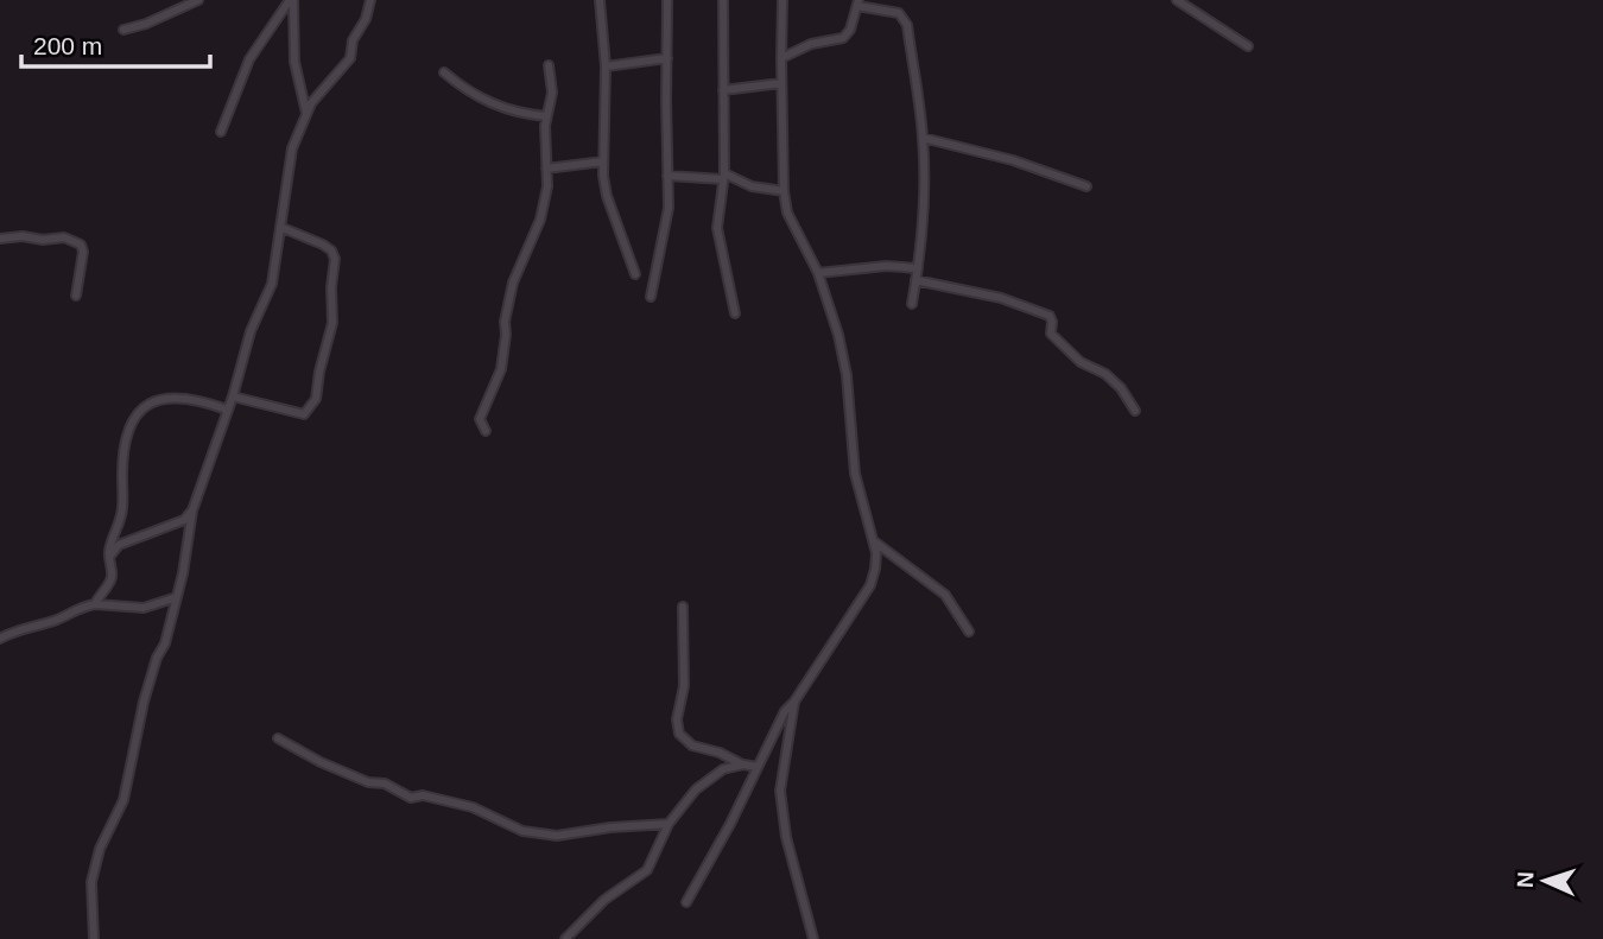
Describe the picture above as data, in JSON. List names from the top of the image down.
{
  "scale_bar": "200 m",
  "north": "left"
}
